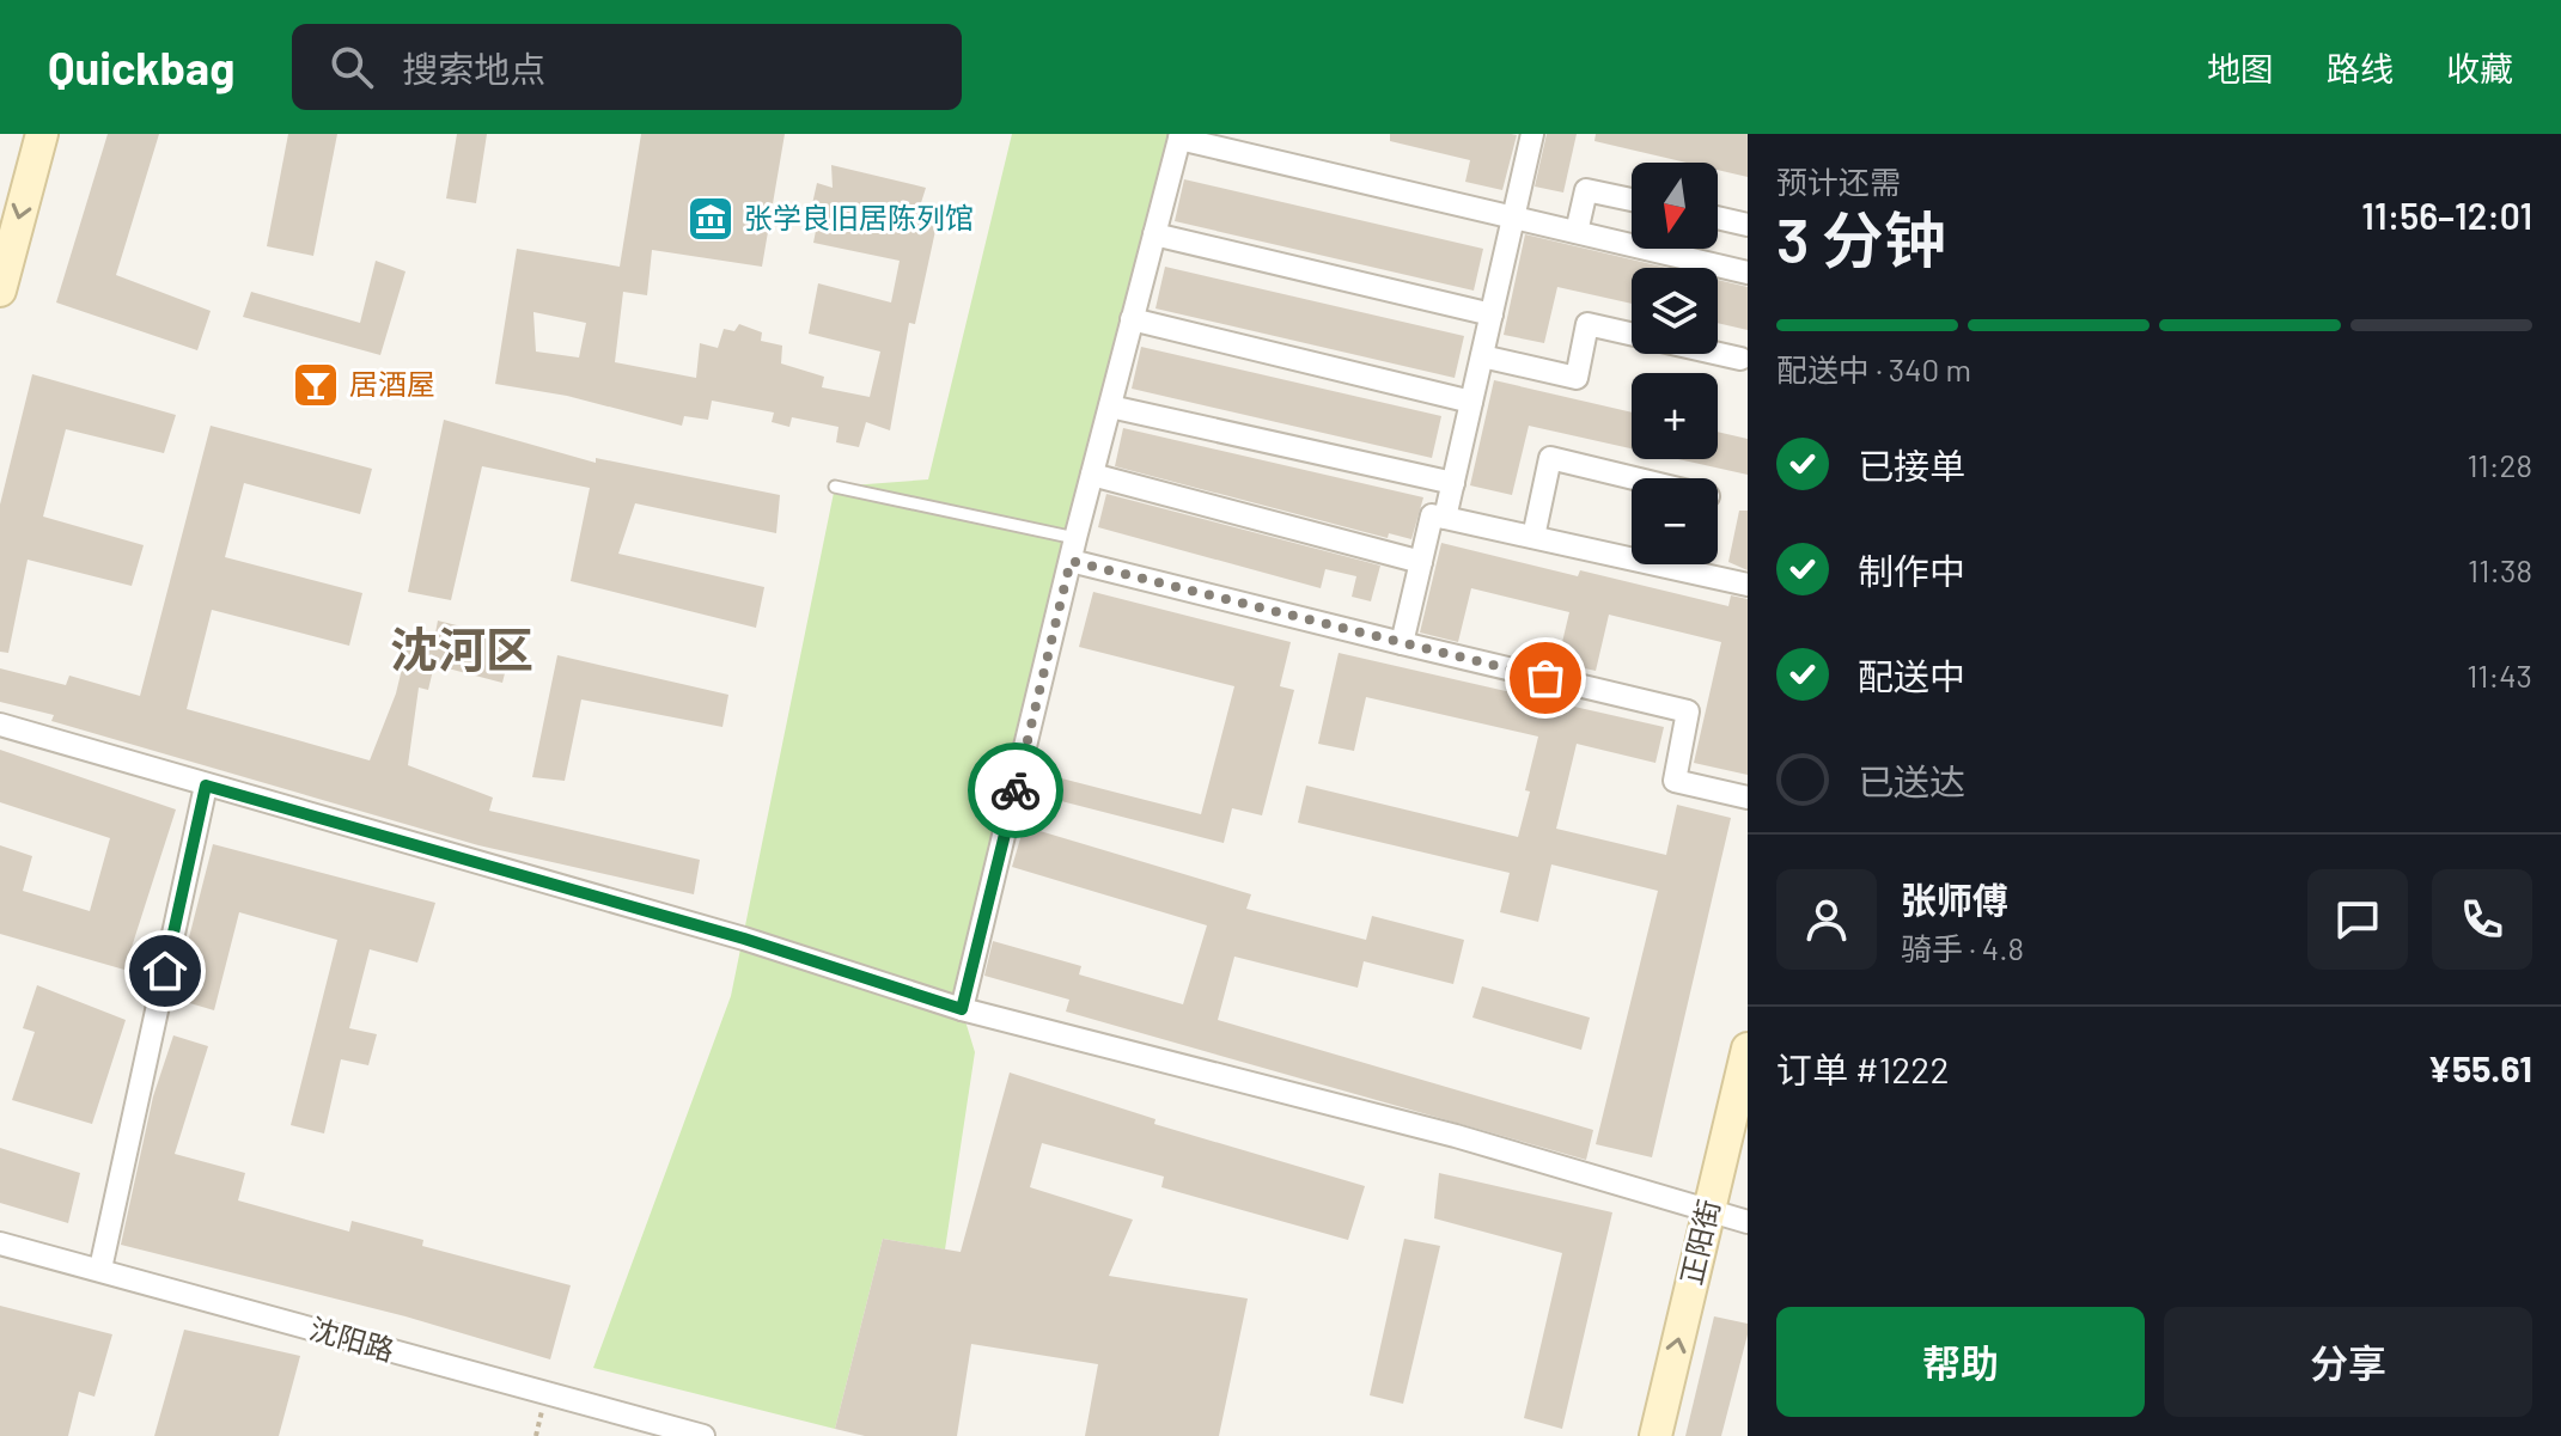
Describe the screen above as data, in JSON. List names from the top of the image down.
{
  "streets": {
    "street": ["正阳街", "沈阳路"]
  },
  "one_way": ["正阳街"],
  "districts": ["沈河区"],
  "places": {
    "museum": ["张学良旧居陈列馆"],
    "bar": ["居酒屋"]
  },
  "north": "bottom",
  "page": {
    "header": "Quickbag",
    "search": "搜索地点",
    "nav": ["地图", "路线", "收藏"],
    "heading": ["3 分钟", "预计还需", "11:56–12:01"],
    "panel": [
      "张师傅",
      "骑手 · 4.8",
      "订单 #1222",
      "¥55.61"
    ],
    "map_buttons": ["+", "−"],
    "bar": "配送中 · 340 m",
    "list": [
      ["已接单", "11:28"],
      ["制作中", "11:38"],
      ["配送中", "11:43"],
      "已送达"
    ],
    "buttons": ["帮助", "分享"]
  }
}
